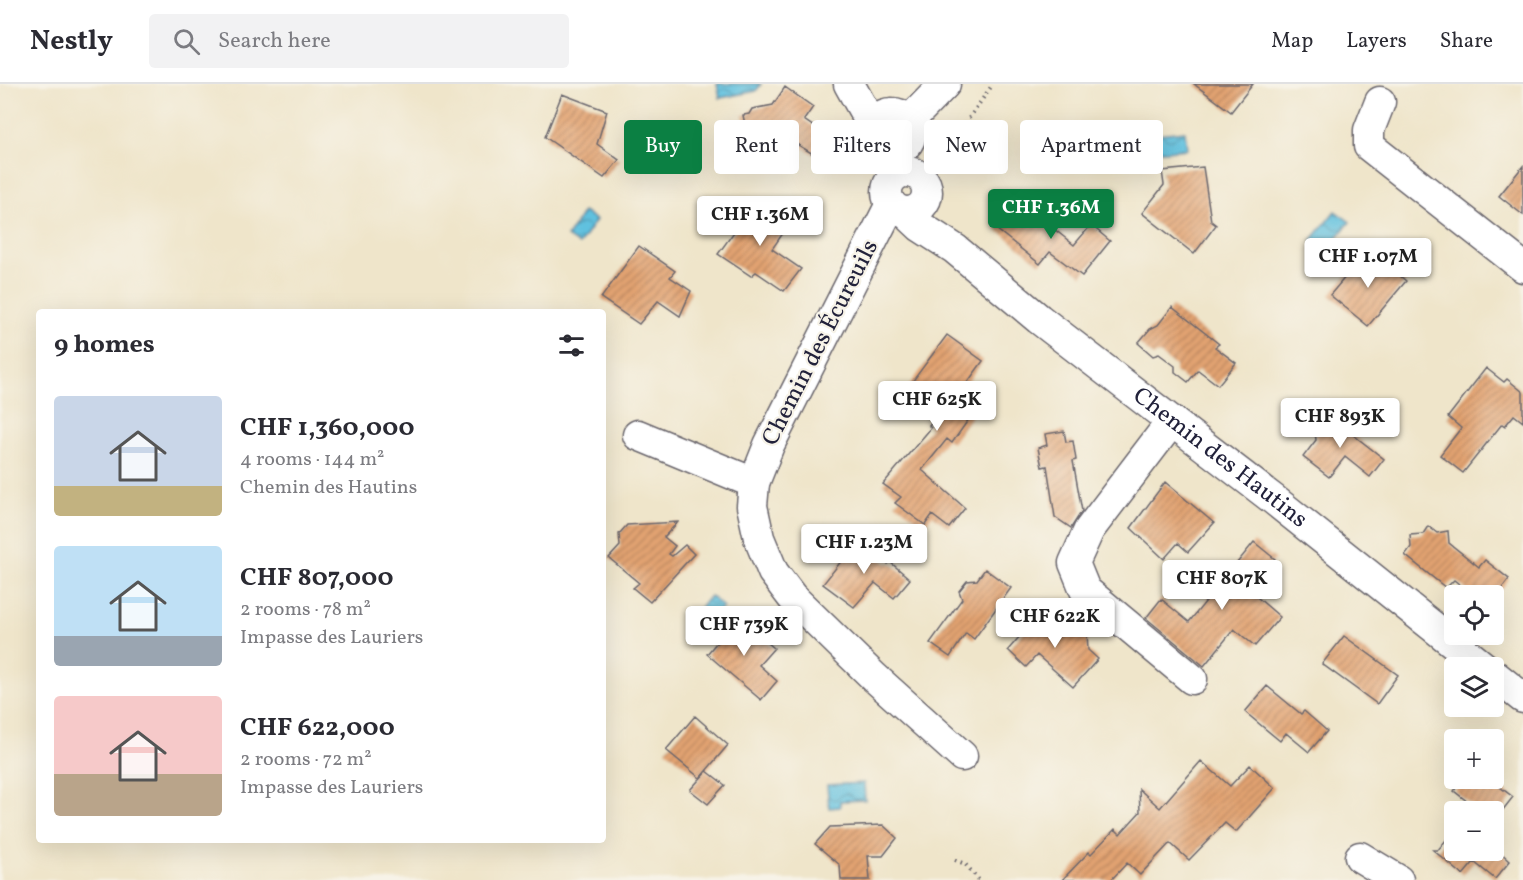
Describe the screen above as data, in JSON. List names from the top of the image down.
{
  "streets": {
    "street": ["Chemin des Écureuils", "Chemin des Hautins"]
  },
  "crossings": [
    ["Chemin des Écureuils", "Chemin des Hautins"]
  ],
  "page": {
    "header": "Nestly",
    "search": "Search here",
    "nav": ["Map", "Layers", "Share"],
    "chip": [
      "Buy",
      "Rent",
      "Filters",
      "New",
      "Apartment"
    ],
    "price": [
      "CHF 1.36M",
      "CHF 1.36M",
      "CHF 1.07M",
      "CHF 625K",
      "CHF 893K",
      "CHF 1.23M",
      "CHF 807K",
      "CHF 622K",
      "CHF 739K"
    ],
    "heading": "9 homes",
    "list": [
      {
        "name": "CHF 1,360,000",
        "note": "4 rooms · 144 m² · Chemin des Hautins"
      },
      {
        "name": "CHF 807,000",
        "note": "2 rooms · 78 m² · Impasse des Lauriers"
      },
      {
        "name": "CHF 622,000",
        "note": "2 rooms · 72 m² · Impasse des Lauriers"
      }
    ],
    "map_buttons": ["+", "−"]
  }
}
